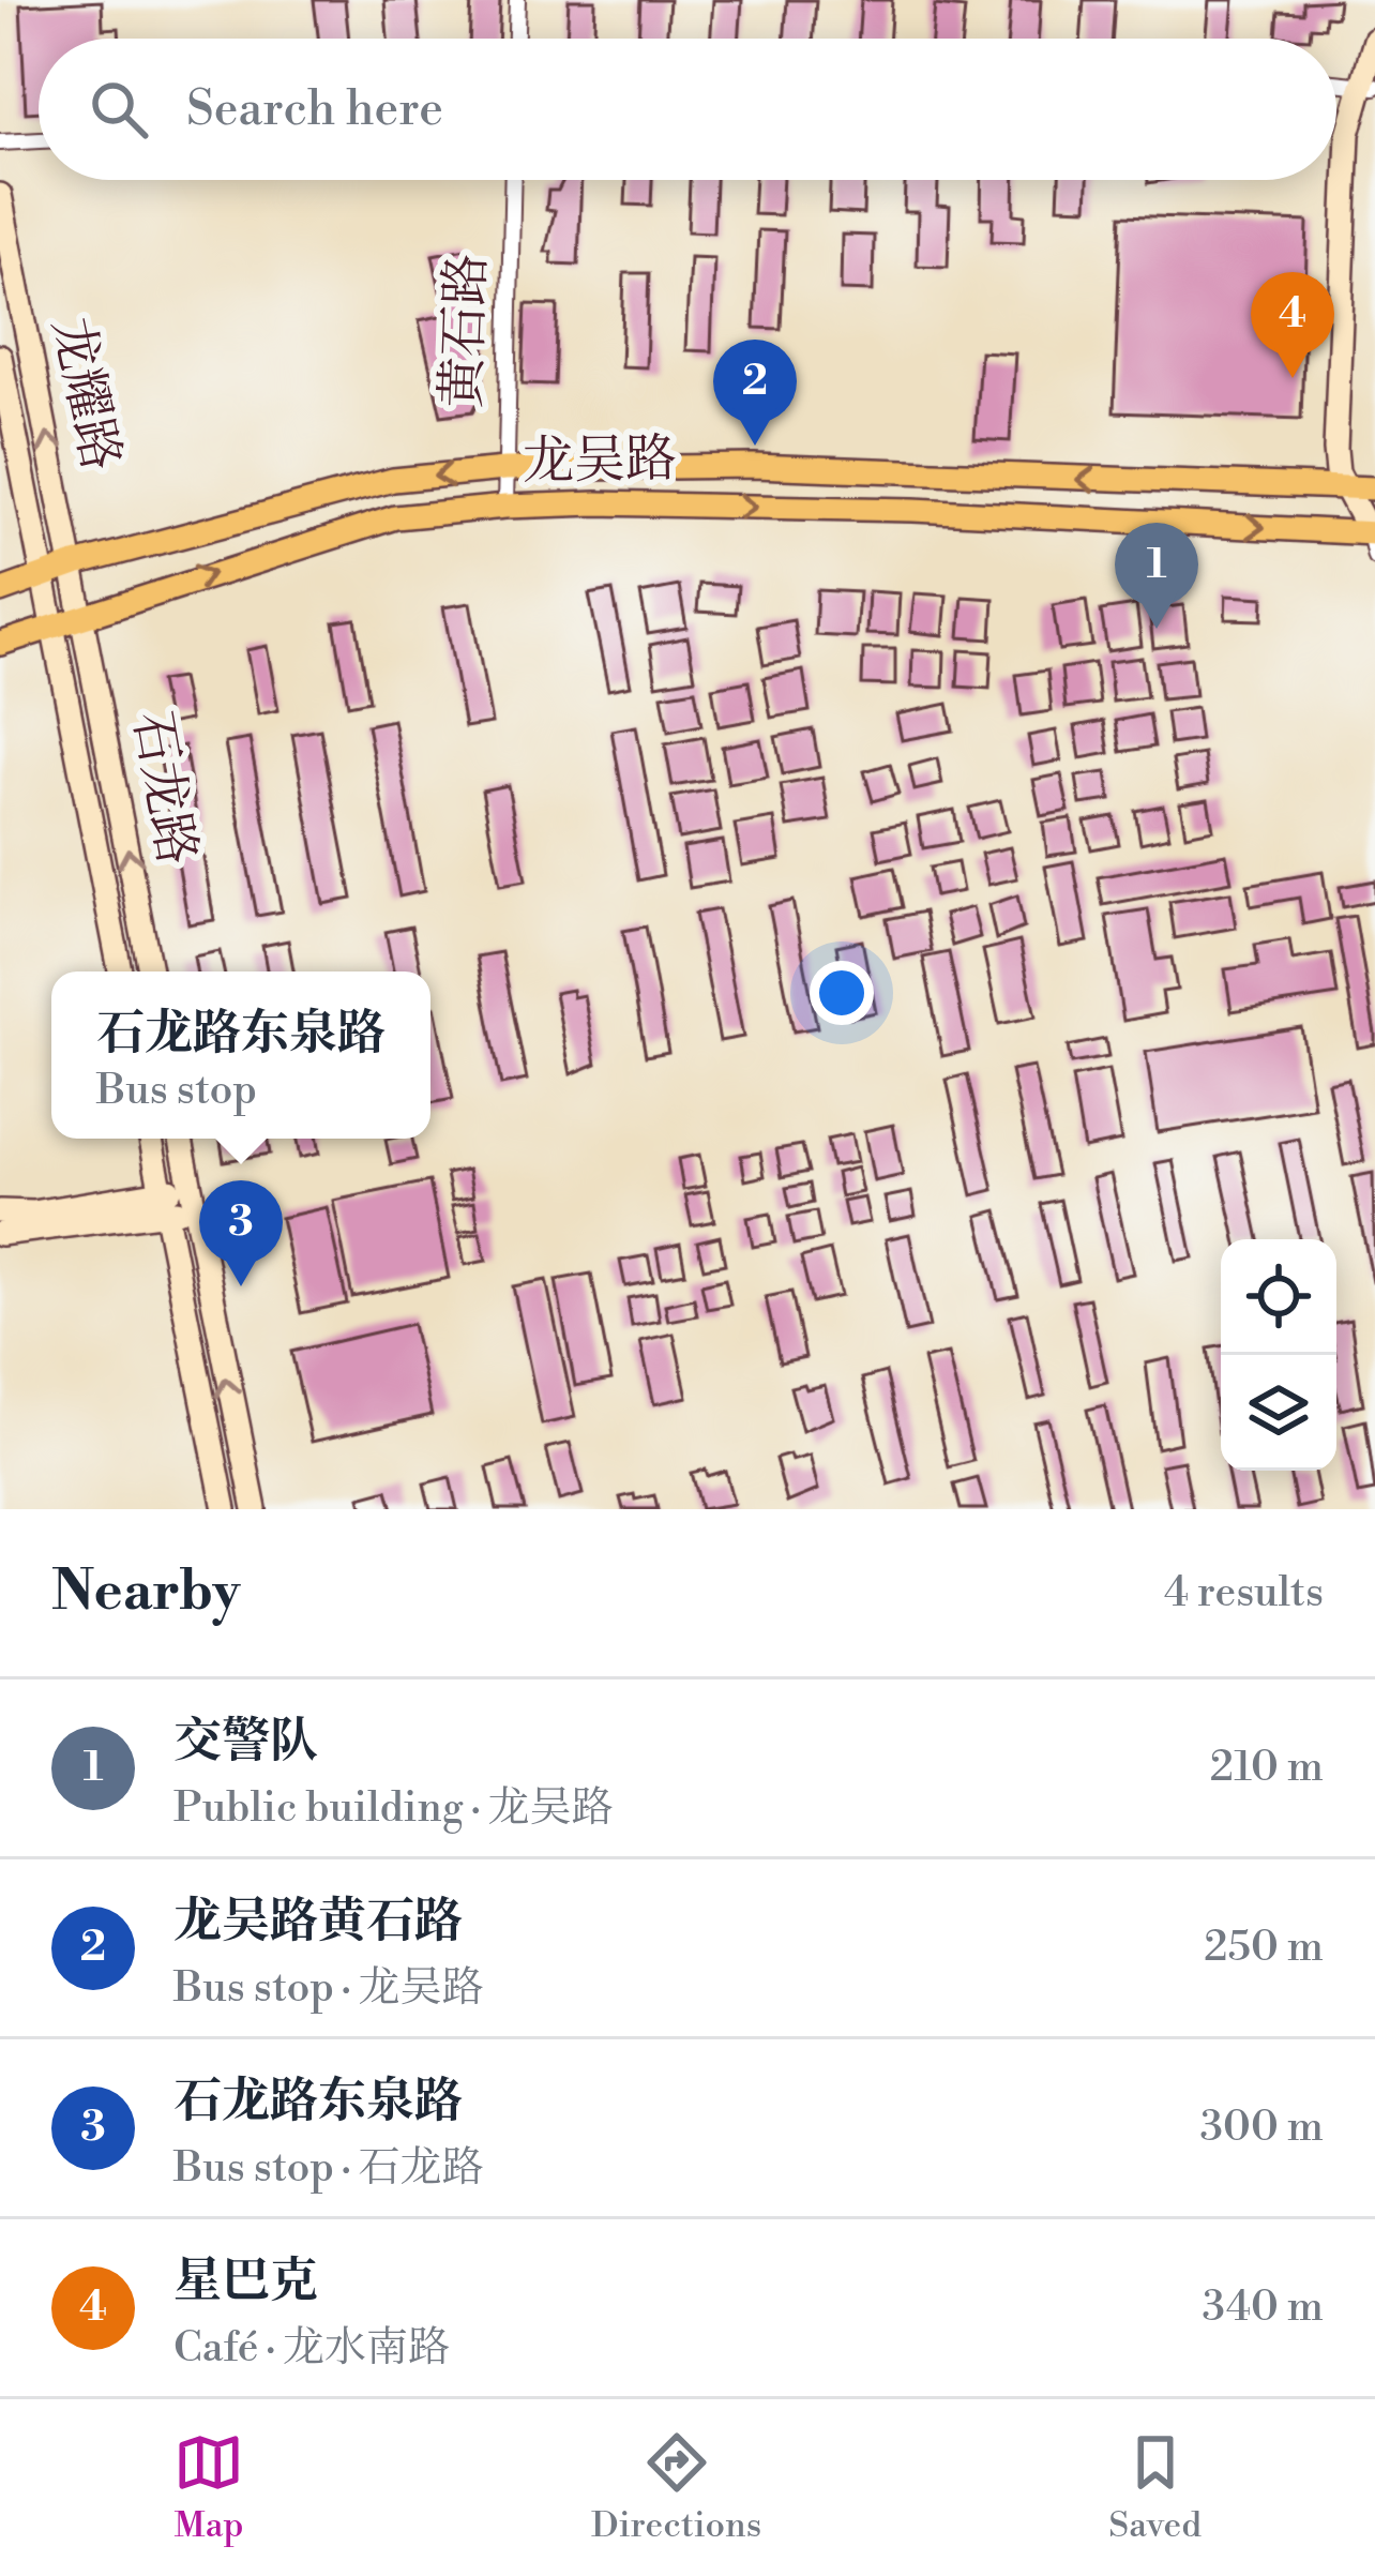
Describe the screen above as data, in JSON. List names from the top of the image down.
{
  "streets": {
    "main road": ["龙耀路", "龙吴路", "石龙路"],
    "street": ["黄石路"]
  },
  "crossings": [
    ["黄石路", "龙吴路"],
    ["龙耀路", "龙吴路"],
    ["龙耀路", "石龙路"],
    ["龙吴路", "石龙路"]
  ],
  "page": {
    "search": "Search here",
    "pins": [
      "4",
      "2",
      "1",
      "3"
    ],
    "popup": ["石龙路东泉路", "Bus stop"],
    "heading": ["Nearby", "4 results"],
    "list": [
      {
        "mark": "1",
        "name": "交警队",
        "note": "Public building · 龙吴路",
        "value": "210 m"
      },
      {
        "mark": "2",
        "name": "龙吴路黄石路",
        "note": "Bus stop · 龙吴路",
        "value": "250 m"
      },
      {
        "mark": "3",
        "name": "石龙路东泉路",
        "note": "Bus stop · 石龙路",
        "value": "300 m"
      },
      {
        "mark": "4",
        "name": "星巴克",
        "note": "Café · 龙水南路",
        "value": "340 m"
      }
    ],
    "nav": ["Map", "Directions", "Saved"]
  }
}
